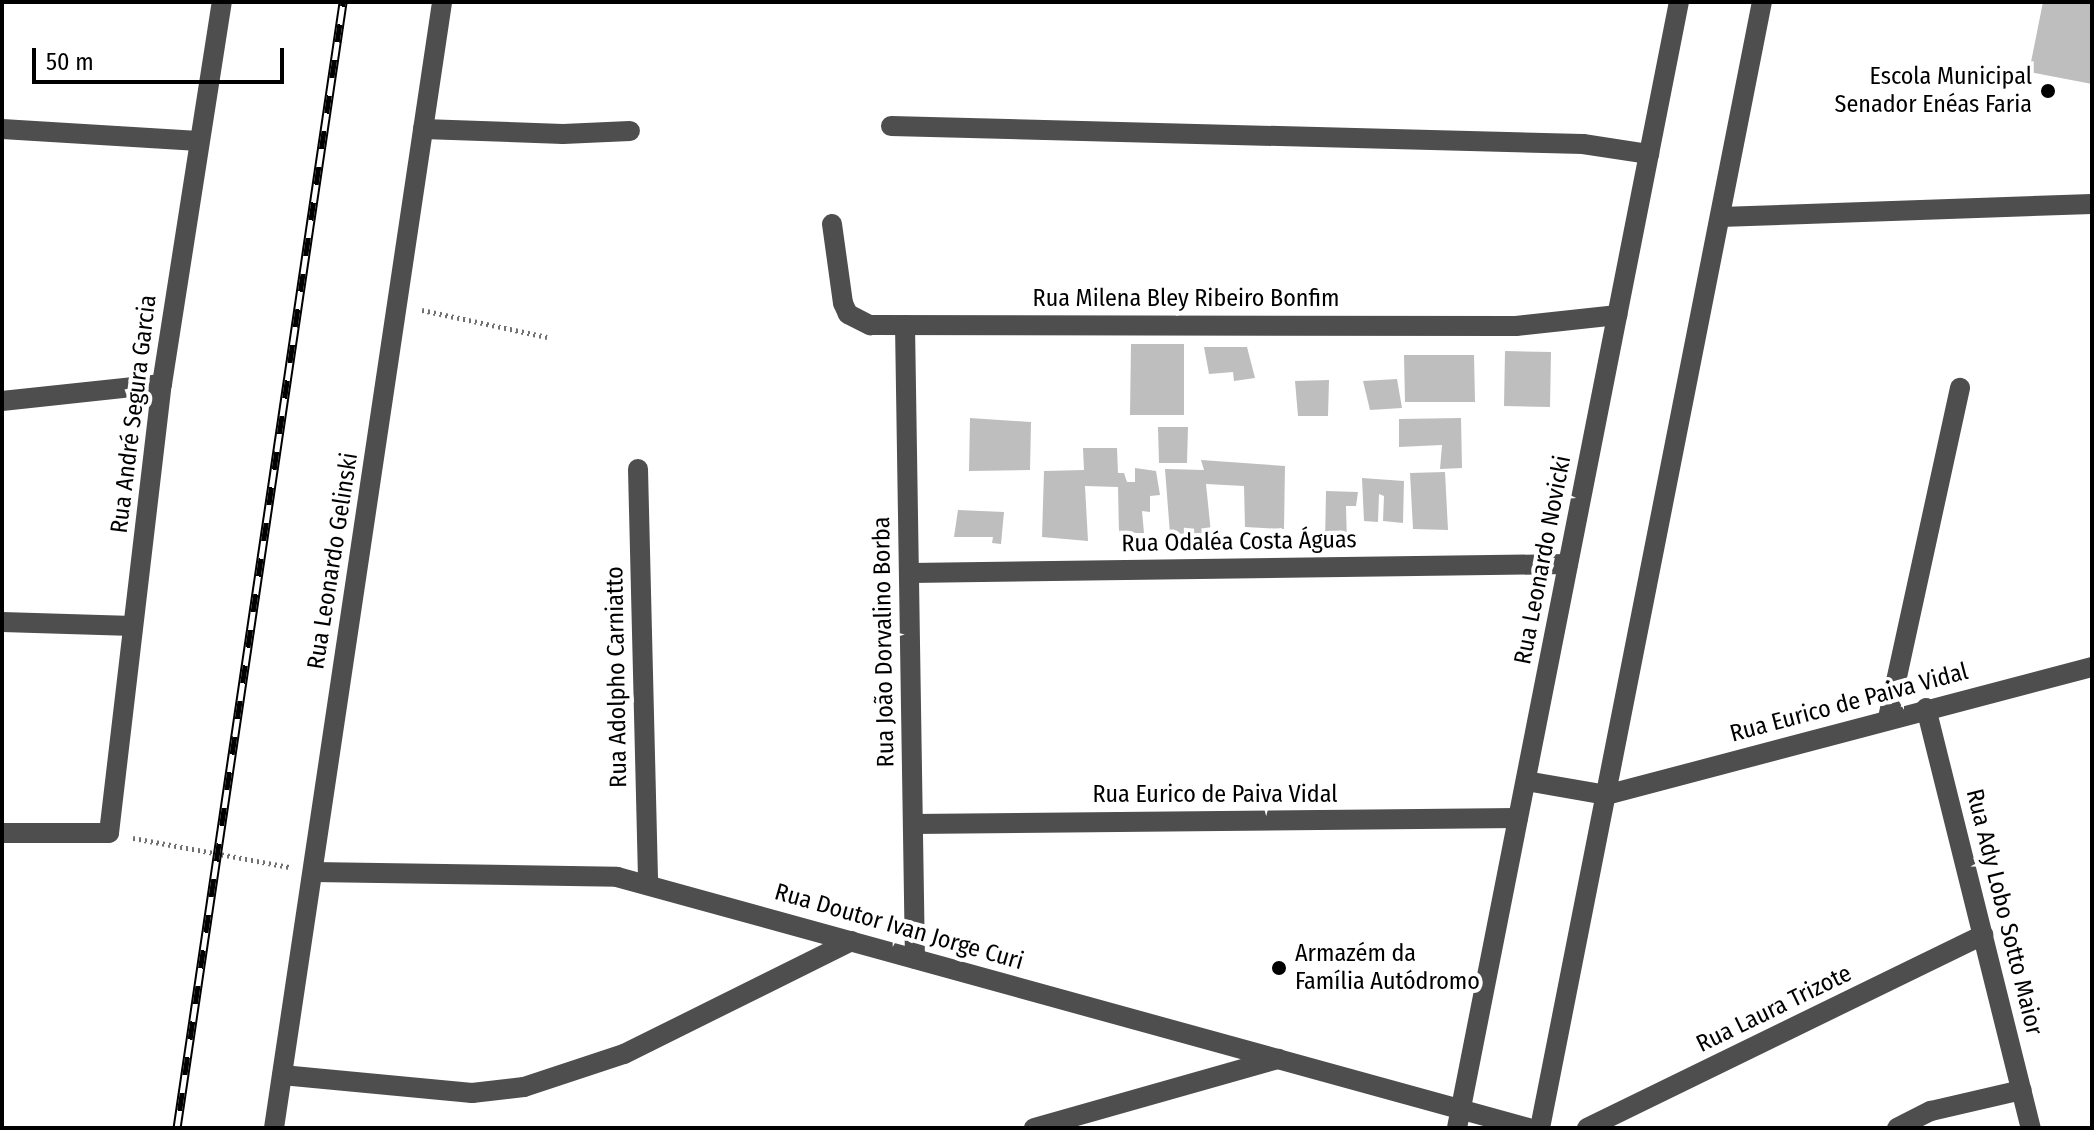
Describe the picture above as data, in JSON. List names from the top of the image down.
{
  "streets": {
    "street": [
      "Rua Milena Bley Ribeiro Bonfim",
      "Rua André Segura Garcia",
      "Rua Odaléa Costa Águas",
      "Rua Leonardo Novicki",
      "Rua Leonardo Gelinski",
      "Rua João Dorvalino Borba",
      "Rua Adolpho Carniatto",
      "Rua Eurico de Paiva Vidal",
      "Rua Ady Lobo Sotto Maior",
      "Rua Doutor Ivan Jorge Curi",
      "Rua Laura Trizote"
    ]
  },
  "crossings": [
    ["Rua Milena Bley Ribeiro Bonfim", "Rua Leonardo Novicki"],
    ["Rua Milena Bley Ribeiro Bonfim", "Rua João Dorvalino Borba"],
    ["Rua Odaléa Costa Águas", "Rua Leonardo Novicki"],
    ["Rua Odaléa Costa Águas", "Rua João Dorvalino Borba"],
    ["Rua Leonardo Novicki", "Rua Eurico de Paiva Vidal"],
    ["Rua Leonardo Novicki", "Rua Doutor Ivan Jorge Curi"],
    ["Rua Leonardo Gelinski", "Rua Doutor Ivan Jorge Curi"],
    ["Rua João Dorvalino Borba", "Rua Eurico de Paiva Vidal"],
    ["Rua João Dorvalino Borba", "Rua Doutor Ivan Jorge Curi"],
    ["Rua Adolpho Carniatto", "Rua Doutor Ivan Jorge Curi"],
    ["Rua Eurico de Paiva Vidal", "Rua Ady Lobo Sotto Maior"],
    ["Rua Ady Lobo Sotto Maior", "Rua Laura Trizote"]
  ],
  "places": ["Escola Municipal Senador Enéas Faria", "Armazém da Família Autódromo"],
  "scale_bar": "50 m"
}
